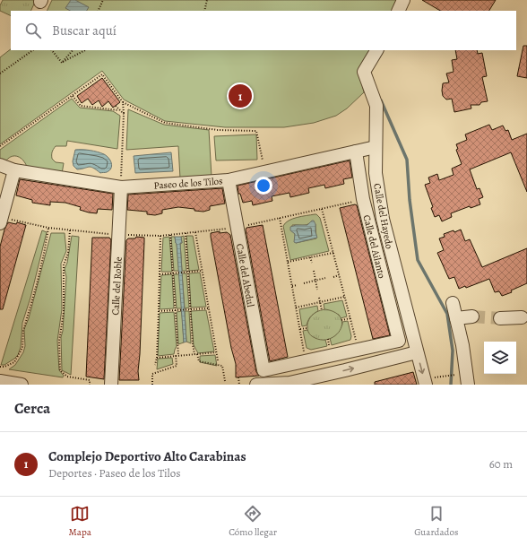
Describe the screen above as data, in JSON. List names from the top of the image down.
{
  "streets": {
    "street": [
      "Paseo de los Tilos",
      "Calle del Hayedo",
      "Calle del Ailanto",
      "Calle del Abedul",
      "Calle del Roble"
    ]
  },
  "crossings": [
    ["Paseo de los Tilos", "Calle del Hayedo"],
    ["Paseo de los Tilos", "Calle del Ailanto"],
    ["Paseo de los Tilos", "Calle del Abedul"],
    ["Paseo de los Tilos", "Calle del Roble"],
    ["Calle del Ailanto", "Calle del Abedul"]
  ],
  "page": {
    "search": "Buscar aquí",
    "pins": "1",
    "heading": "Cerca",
    "list": [
      {
        "mark": "1",
        "name": "Complejo Deportivo Alto Carabinas",
        "note": "Deportes · Paseo de los Tilos",
        "value": "60 m"
      }
    ],
    "nav": ["Mapa", "Cómo llegar", "Guardados"]
  }
}
